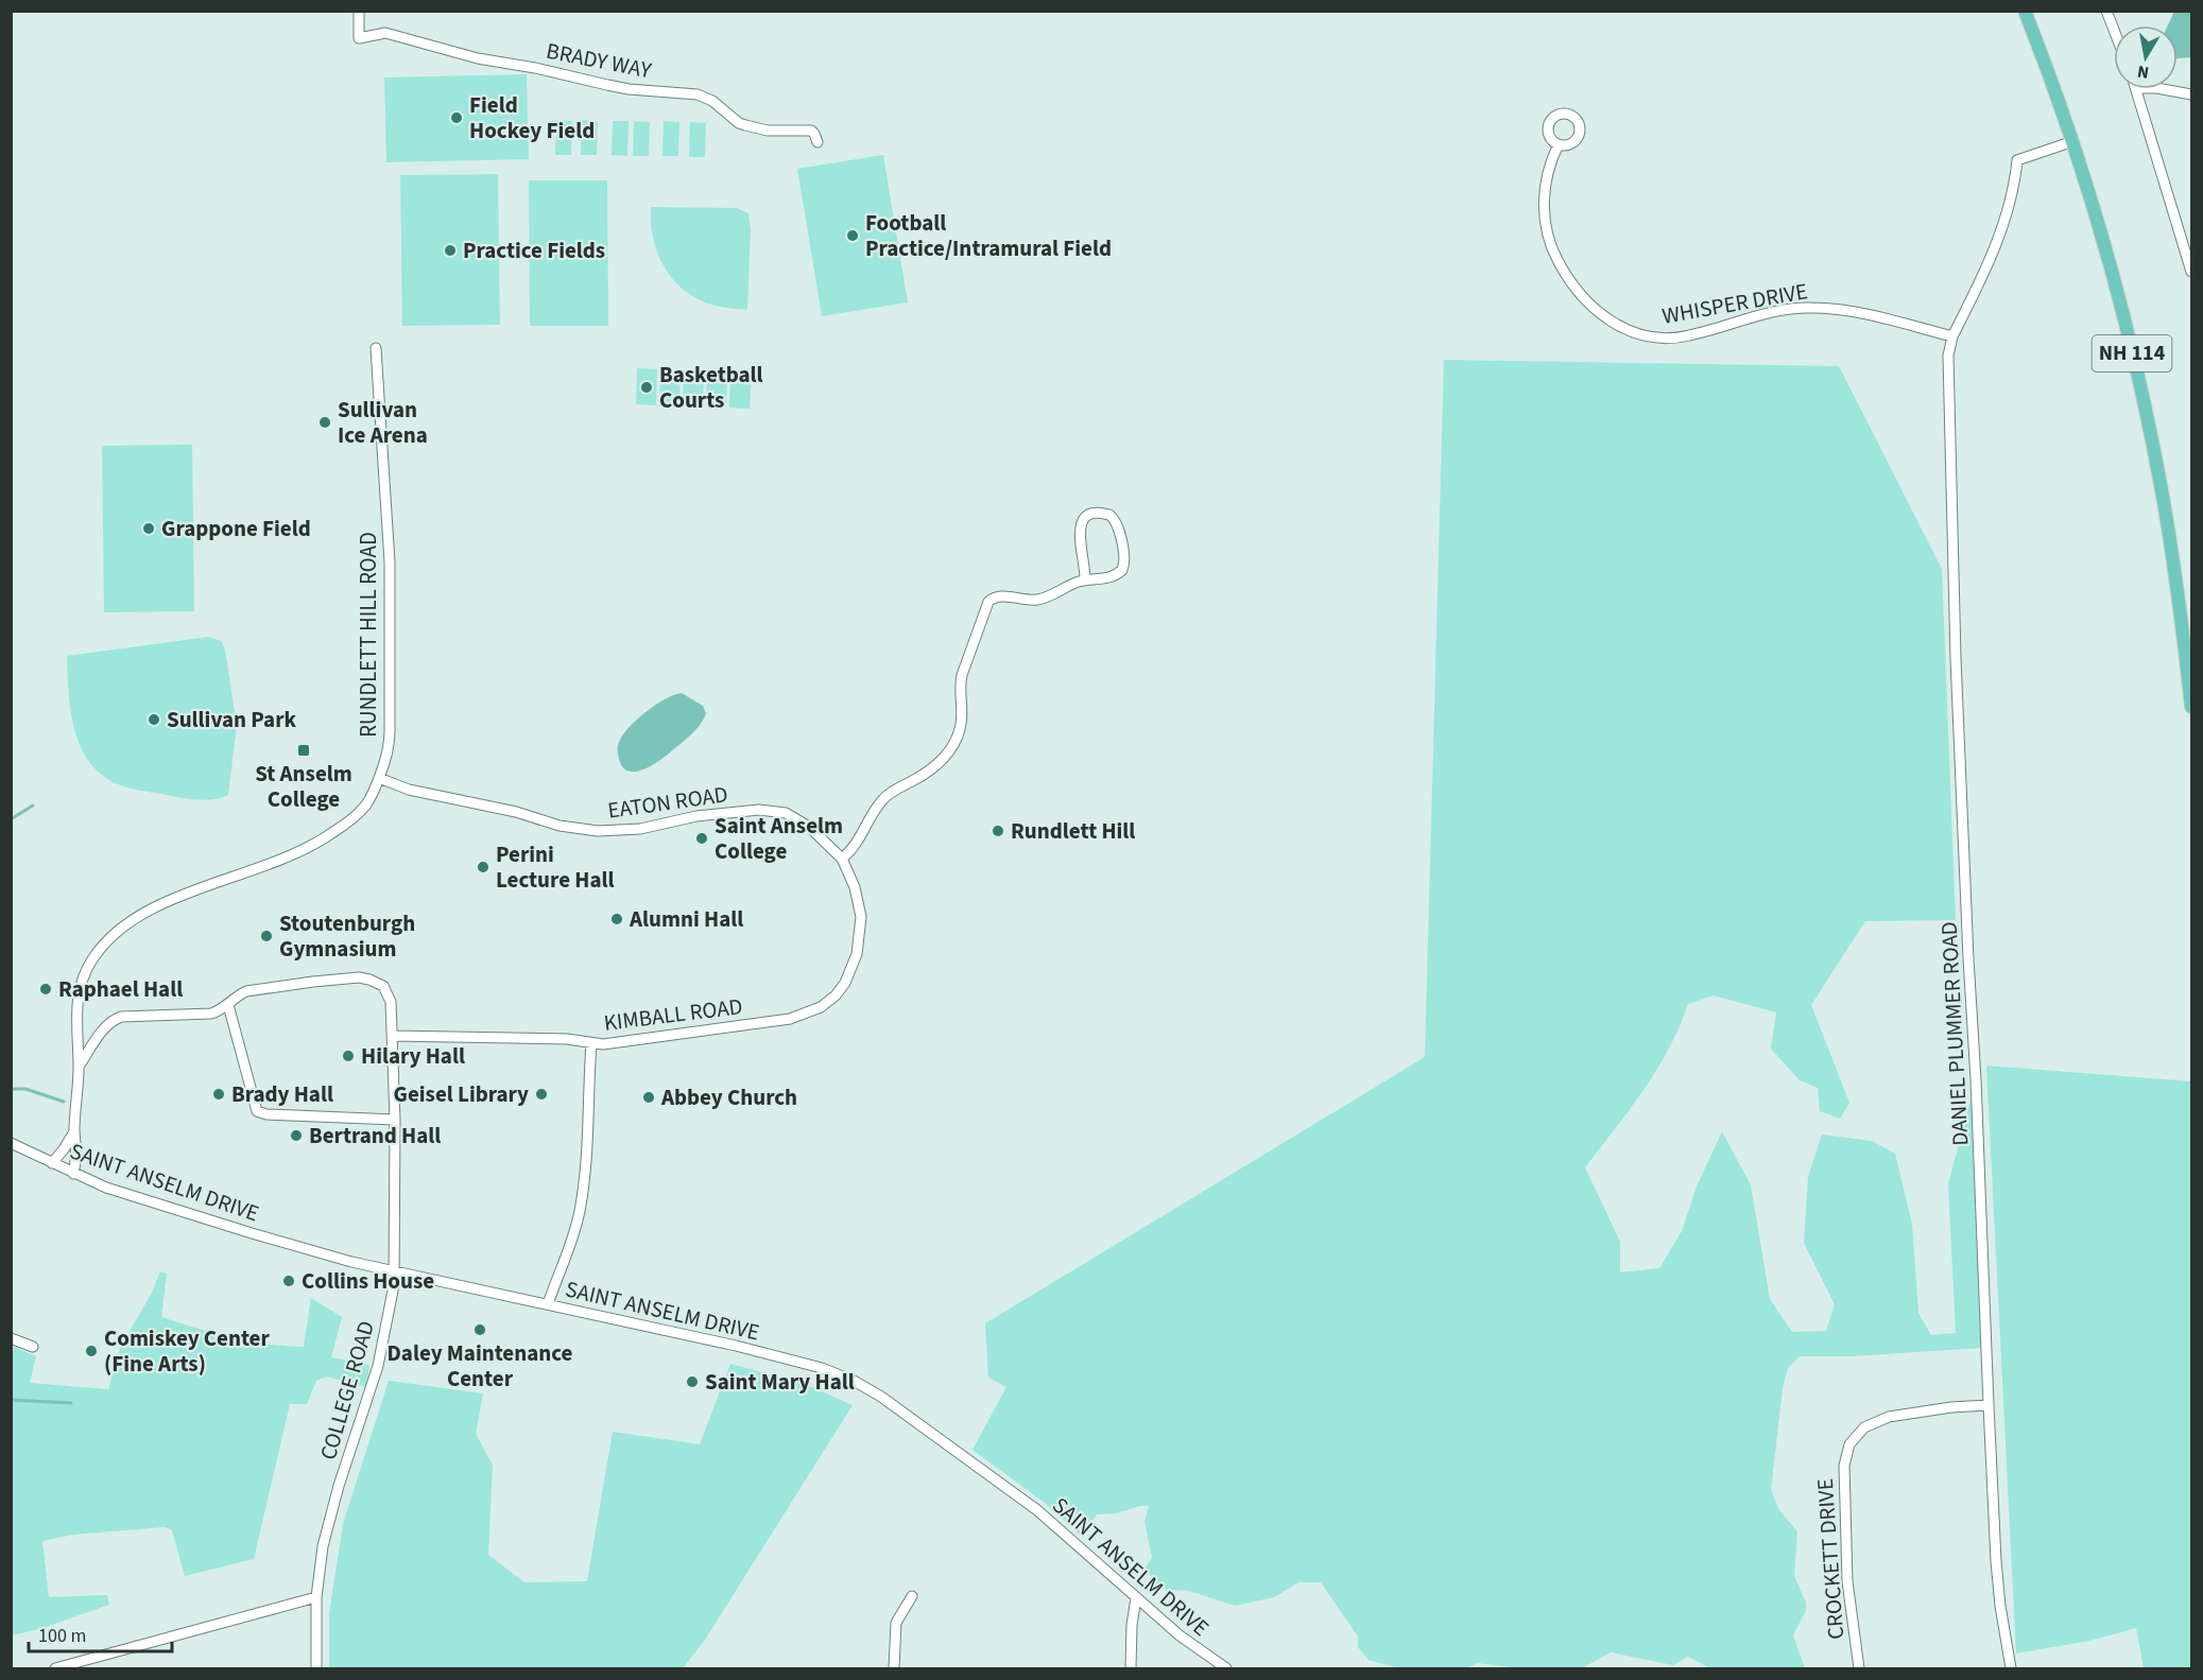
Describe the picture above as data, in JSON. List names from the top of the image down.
{
  "streets": {
    "main road": ["NH 114"],
    "street": [
      "BRADY WAY",
      "WHISPER DRIVE",
      "RUNDLETT HILL ROAD",
      "EATON ROAD",
      "KIMBALL ROAD",
      "DANIEL PLUMMER ROAD",
      "SAINT ANSELM DRIVE",
      "COLLEGE ROAD",
      "CROCKETT DRIVE"
    ]
  },
  "crossings": [
    ["WHISPER DRIVE", "DANIEL PLUMMER ROAD"],
    ["NH 114", "DANIEL PLUMMER ROAD"],
    ["RUNDLETT HILL ROAD", "EATON ROAD"],
    ["RUNDLETT HILL ROAD", "SAINT ANSELM DRIVE"],
    ["RUNDLETT HILL ROAD", "COLLEGE ROAD"],
    ["EATON ROAD", "KIMBALL ROAD"],
    ["KIMBALL ROAD", "SAINT ANSELM DRIVE"],
    ["DANIEL PLUMMER ROAD", "CROCKETT DRIVE"],
    ["SAINT ANSELM DRIVE", "COLLEGE ROAD"]
  ],
  "places": {
    "other": [
      "Field Hockey Field",
      "Football Practice/Intramural Field",
      "Practice Fields",
      "Basketball Courts",
      "Sullivan Ice Arena",
      "Grappone Field",
      "Sullivan Park",
      "Rundlett Hill",
      "Saint Anselm College",
      "Perini Lecture Hall",
      "Alumni Hall",
      "Stoutenburgh Gymnasium",
      "Raphael Hall",
      "Hilary Hall",
      "Brady Hall",
      "Geisel Library",
      "Abbey Church",
      "Bertrand Hall",
      "Collins House",
      "Daley Maintenance Center",
      "Comiskey Center (Fine Arts)",
      "Saint Mary Hall"
    ],
    "transit": ["St Anselm College"]
  },
  "scale_bar": "100 m",
  "north": "bottom"
}
